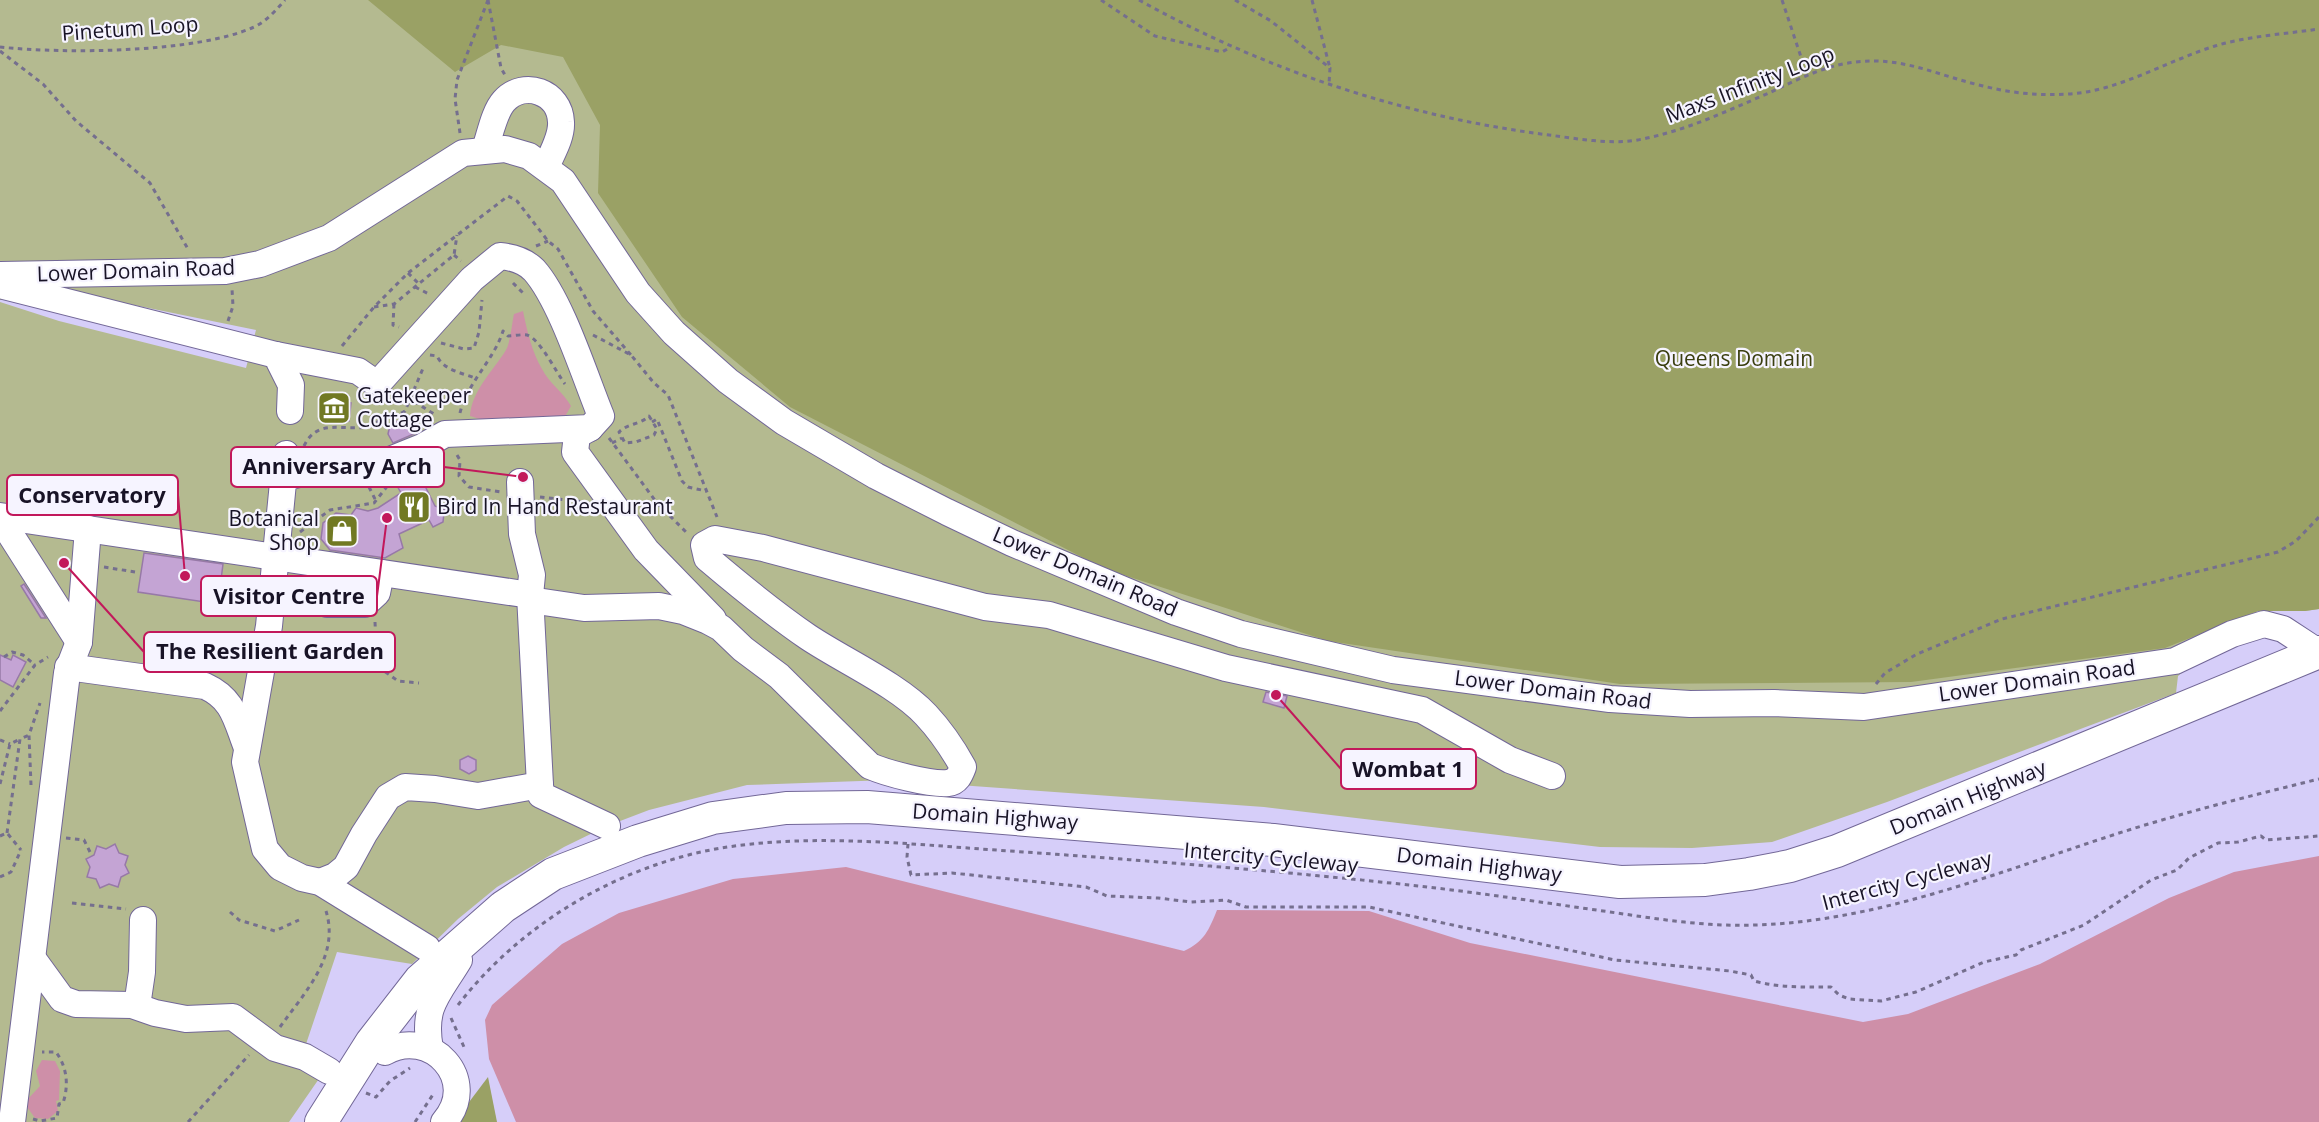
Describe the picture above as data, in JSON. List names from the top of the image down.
{
  "streets": {
    "main road": ["Domain Highway"],
    "street": ["Lower Domain Road"],
    "path": ["Pinetum Loop", "Maxs Infinity Loop", "Intercity Cycleway"]
  },
  "crossings": [
    ["Lower Domain Road", "Domain Highway"]
  ],
  "parks": ["Queens Domain"],
  "places": {
    "museum": ["Gatekeeper Cottage"],
    "other": [
      "Anniversary Arch",
      "Visitor Centre",
      "The Resilient Garden",
      "Conservatory",
      "Wombat 1"
    ],
    "restaurant": ["Bird In Hand Restaurant"],
    "shop": ["Botanical Shop"]
  }
}
